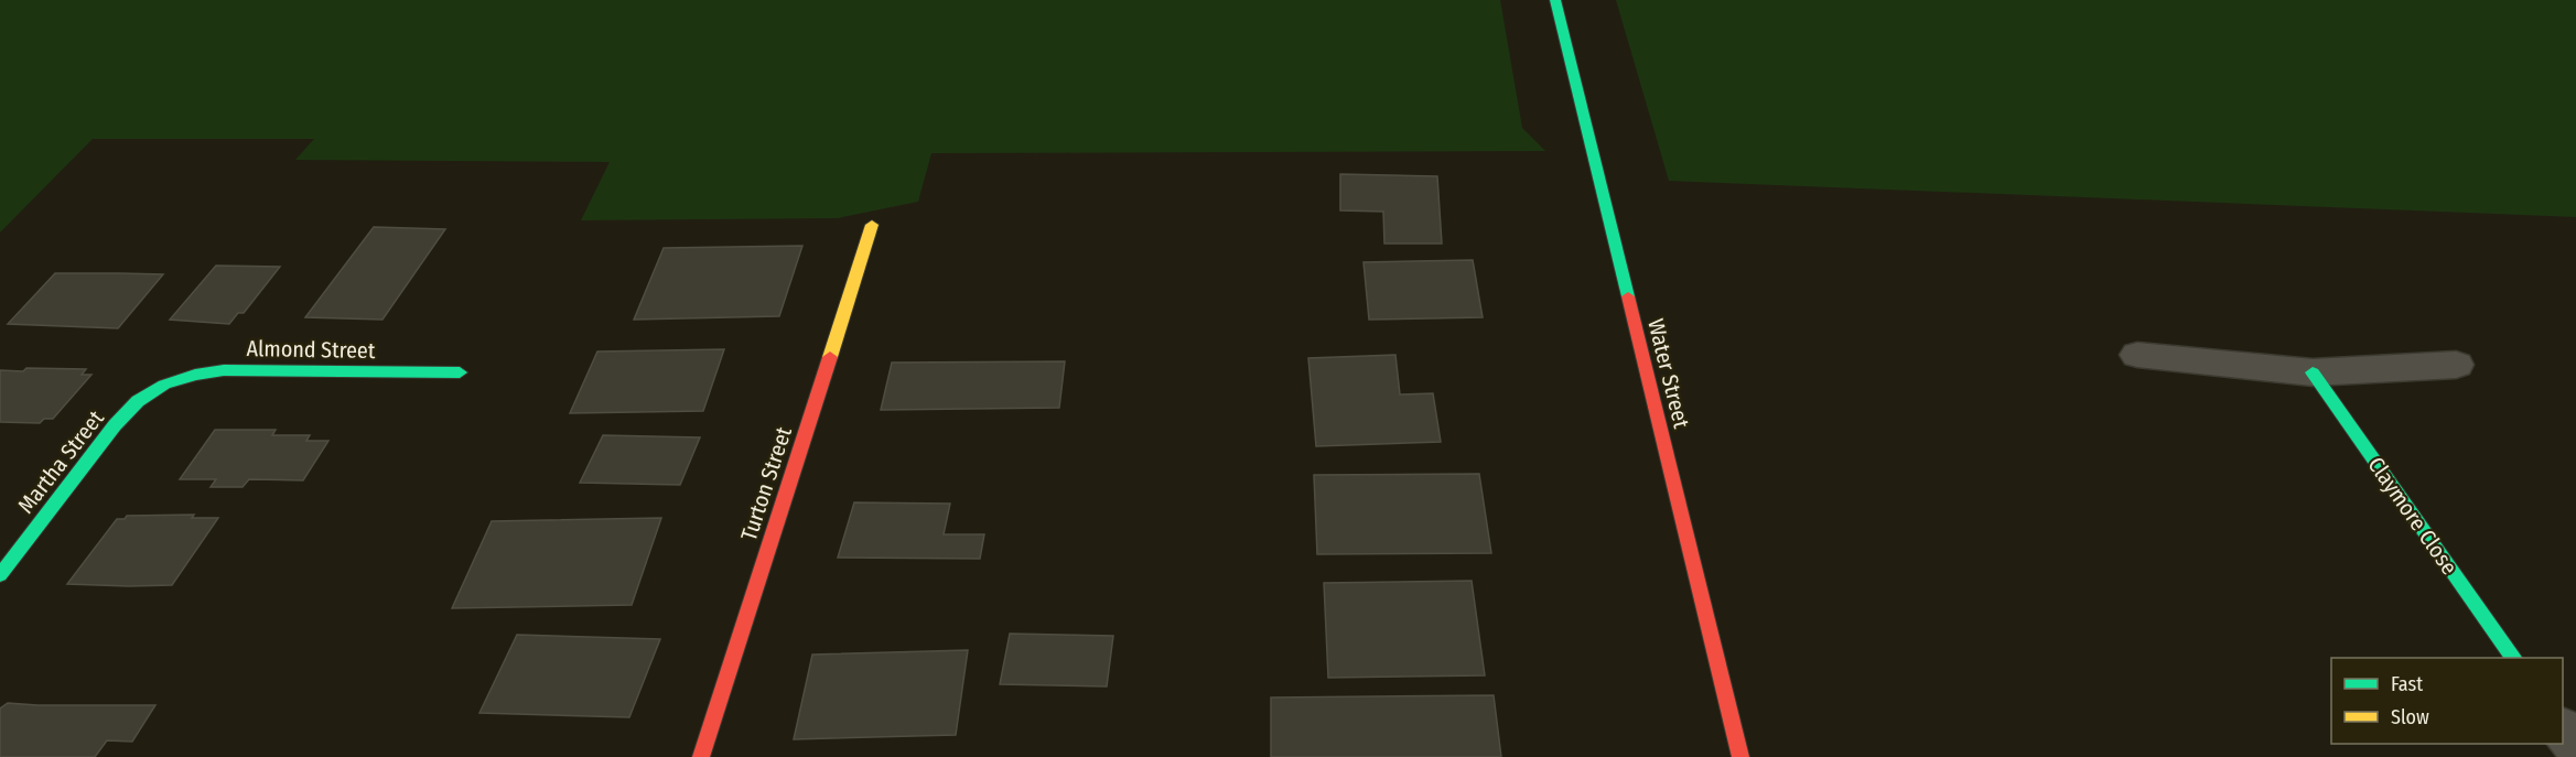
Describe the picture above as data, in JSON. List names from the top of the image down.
{
  "streets": {
    "street": [
      "Almond Street",
      "Water Street",
      "Martha Street",
      "Turton Street",
      "Claymore Close"
    ]
  },
  "crossings": [
    ["Almond Street", "Martha Street"]
  ],
  "legend": ["Fast", "Slow"]
}
